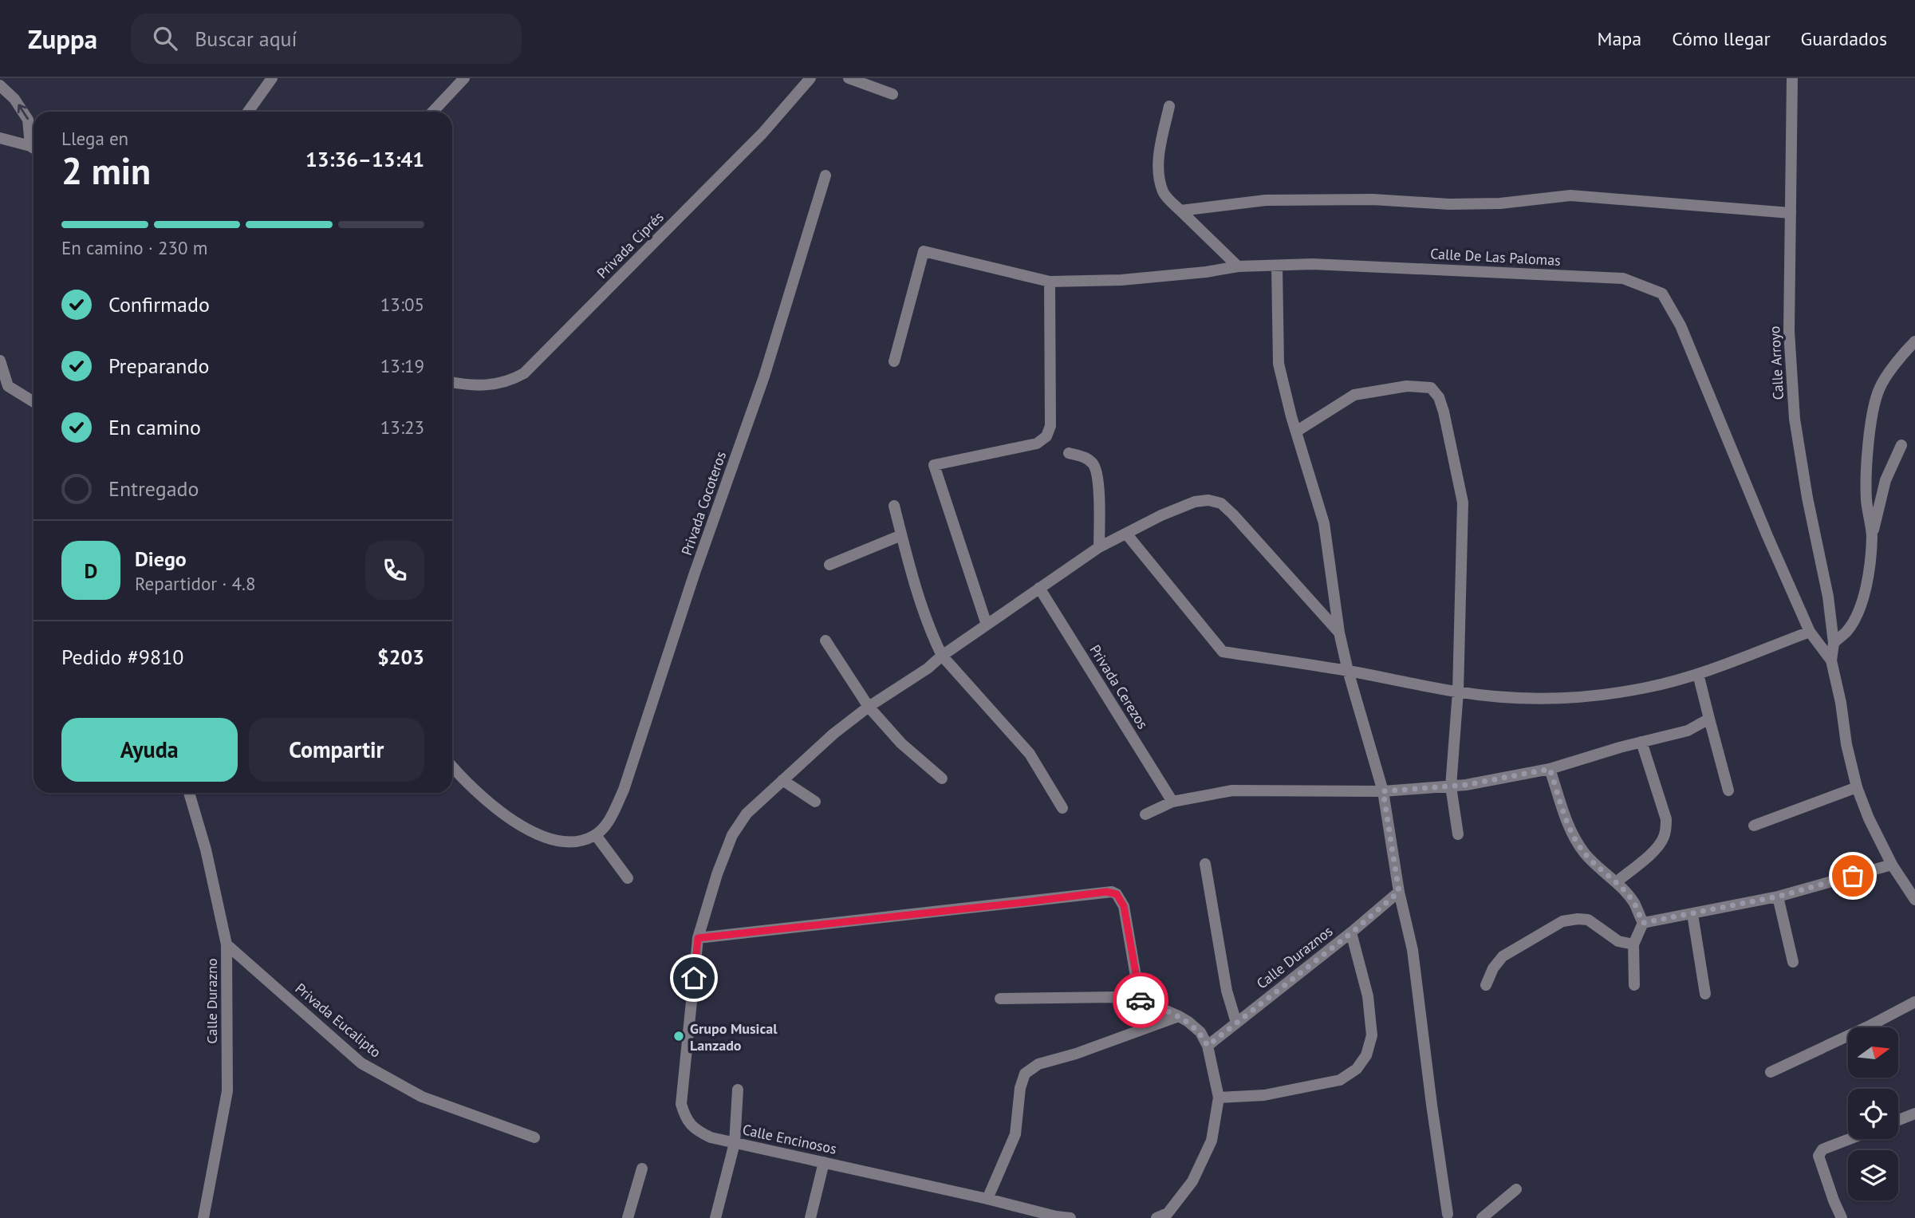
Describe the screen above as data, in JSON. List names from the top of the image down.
{
  "streets": {
    "street": [
      "Privada Ciprés",
      "Calle De Las Palomas",
      "Calle Arroyo",
      "Privada Cocoteros",
      "Privada Cerezos",
      "Calle Duraznos",
      "Calle Durazno",
      "Privada Eucalipto",
      "Calle Encinosos"
    ]
  },
  "crossings": [
    ["Calle De Las Palomas", "Calle Arroyo"],
    ["Privada Cerezos", "Calle Encinosos"],
    ["Calle Durazno", "Privada Eucalipto"]
  ],
  "places": ["Grupo Musical Lanzado"],
  "north": "right",
  "page": {
    "header": "Zuppa",
    "search": "Buscar aquí",
    "nav": ["Mapa", "Cómo llegar", "Guardados"],
    "heading": ["2 min", "Llega en", "13:36–13:41"],
    "panel": [
      "Diego",
      "Repartidor · 4.8",
      "Pedido #9810",
      "$203"
    ],
    "bar": "En camino · 230 m",
    "list": [
      ["Confirmado", "13:05"],
      ["Preparando", "13:19"],
      ["En camino", "13:23"],
      "Entregado"
    ],
    "round": "D",
    "buttons": ["Ayuda", "Compartir"]
  }
}
